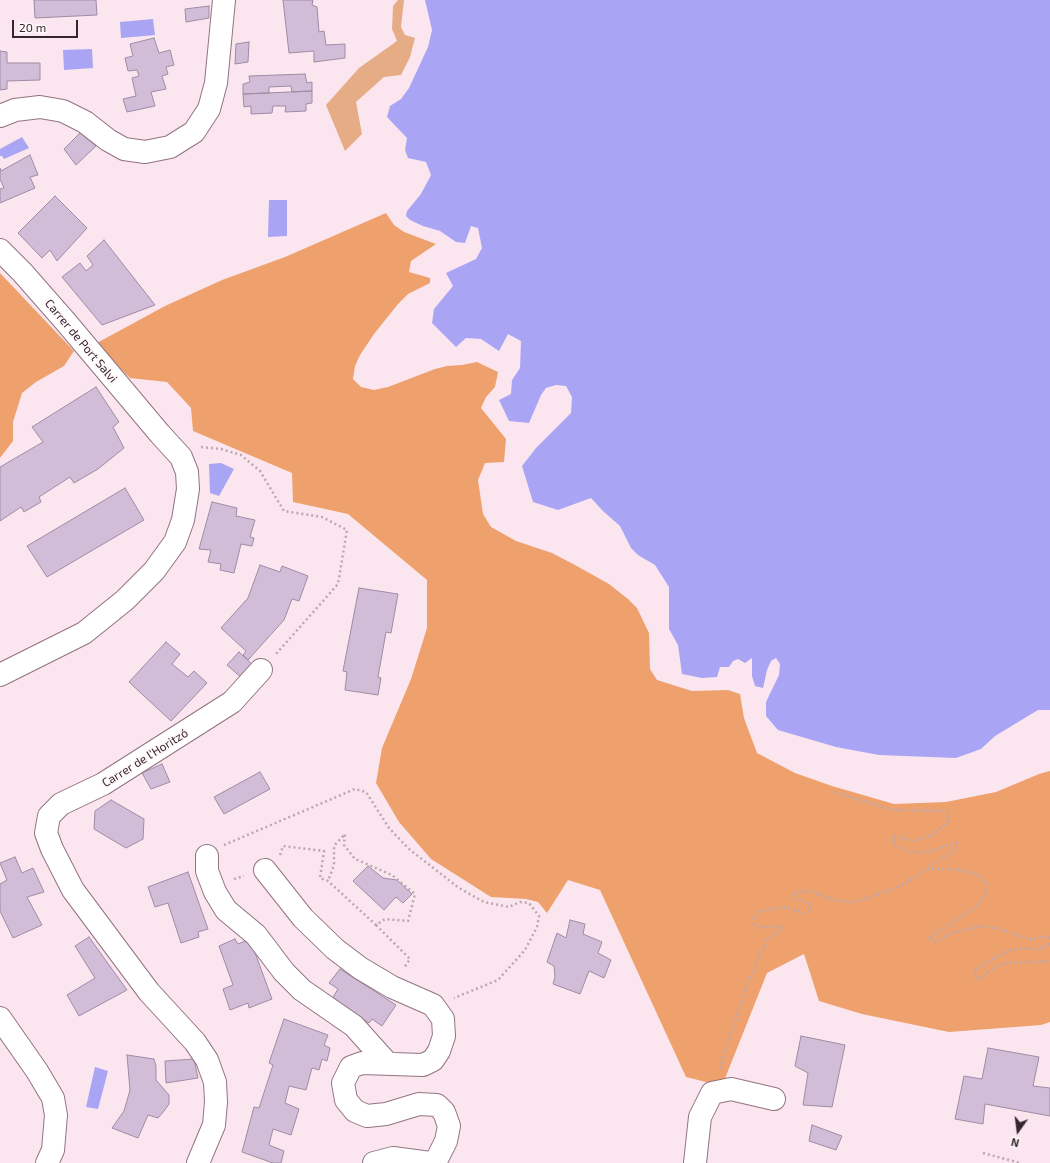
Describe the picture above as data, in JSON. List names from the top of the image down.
{
  "streets": {
    "street": ["Carrer de Port Salvi", "Carrer de l'Horitzó"]
  },
  "scale_bar": "20 m",
  "north": "bottom"
}
